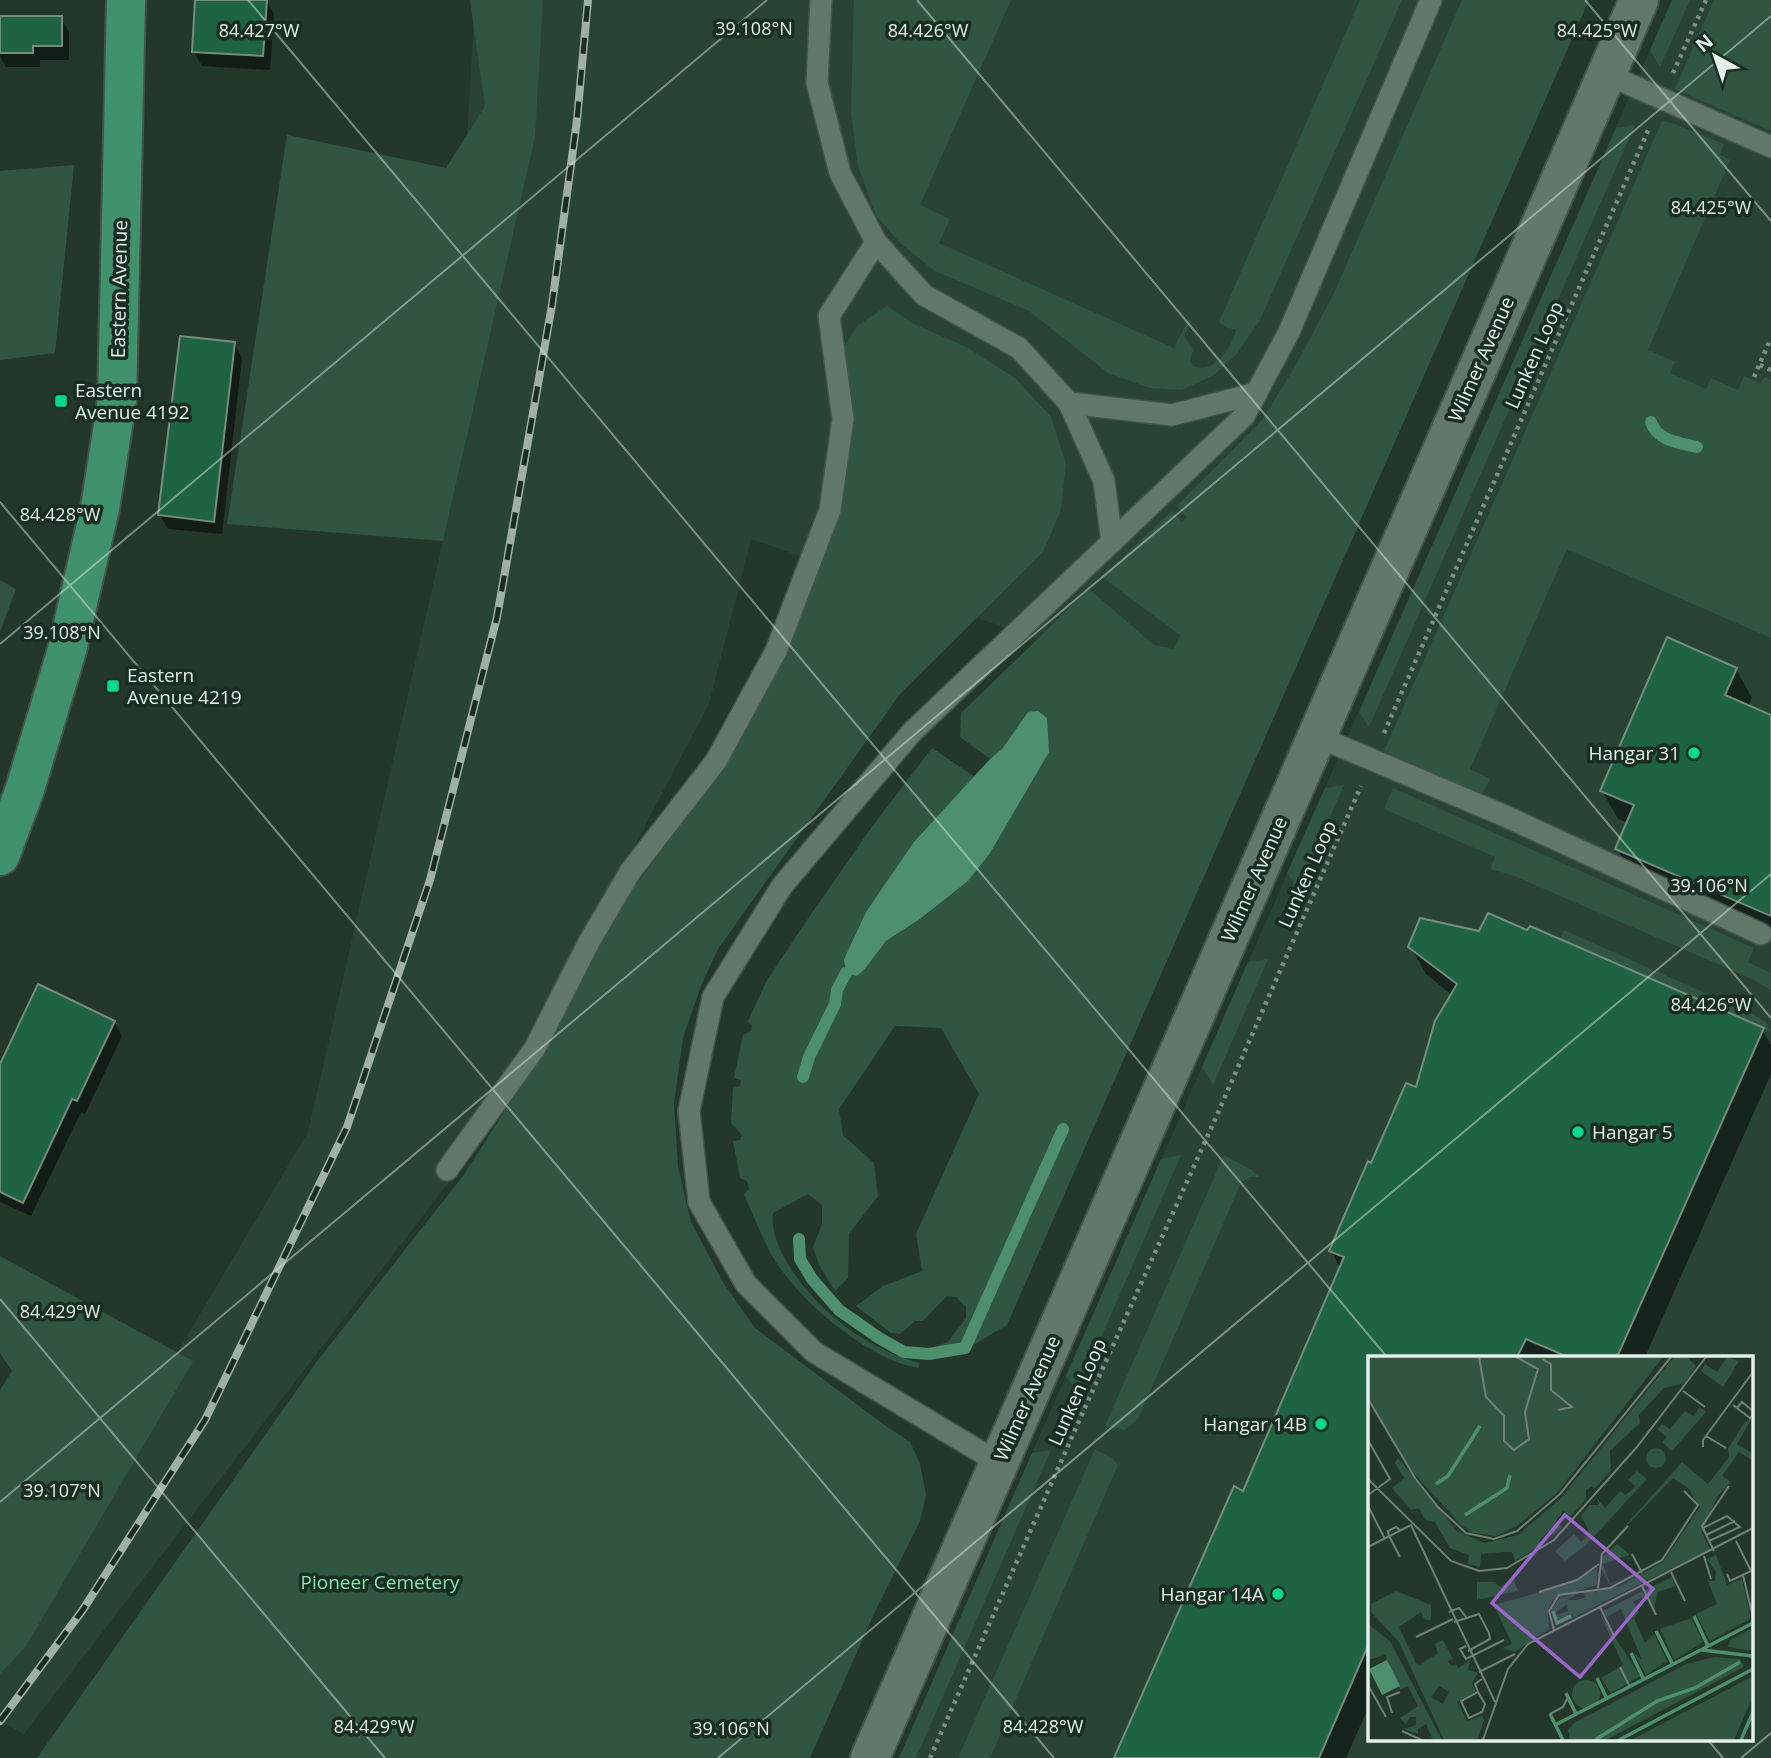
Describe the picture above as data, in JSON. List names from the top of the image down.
{
  "streets": {
    "main road": ["Eastern Avenue"],
    "street": ["Wilmer Avenue"],
    "path": ["Lunken Loop"]
  },
  "parks": ["Pioneer Cemetery"],
  "places": {
    "transit": ["Eastern Avenue 4192", "Eastern Avenue 4219"],
    "other": [
      "Hangar 31",
      "Hangar 5",
      "Hangar 14B",
      "Hangar 14A"
    ]
  },
  "north": "top left",
  "coordinates": [
    "39.108°N",
    "84.427°W",
    "84.426°W",
    "84.425°W",
    "84.428°W",
    "39.106°N",
    "84.429°W",
    "39.107°N"
  ]
}
